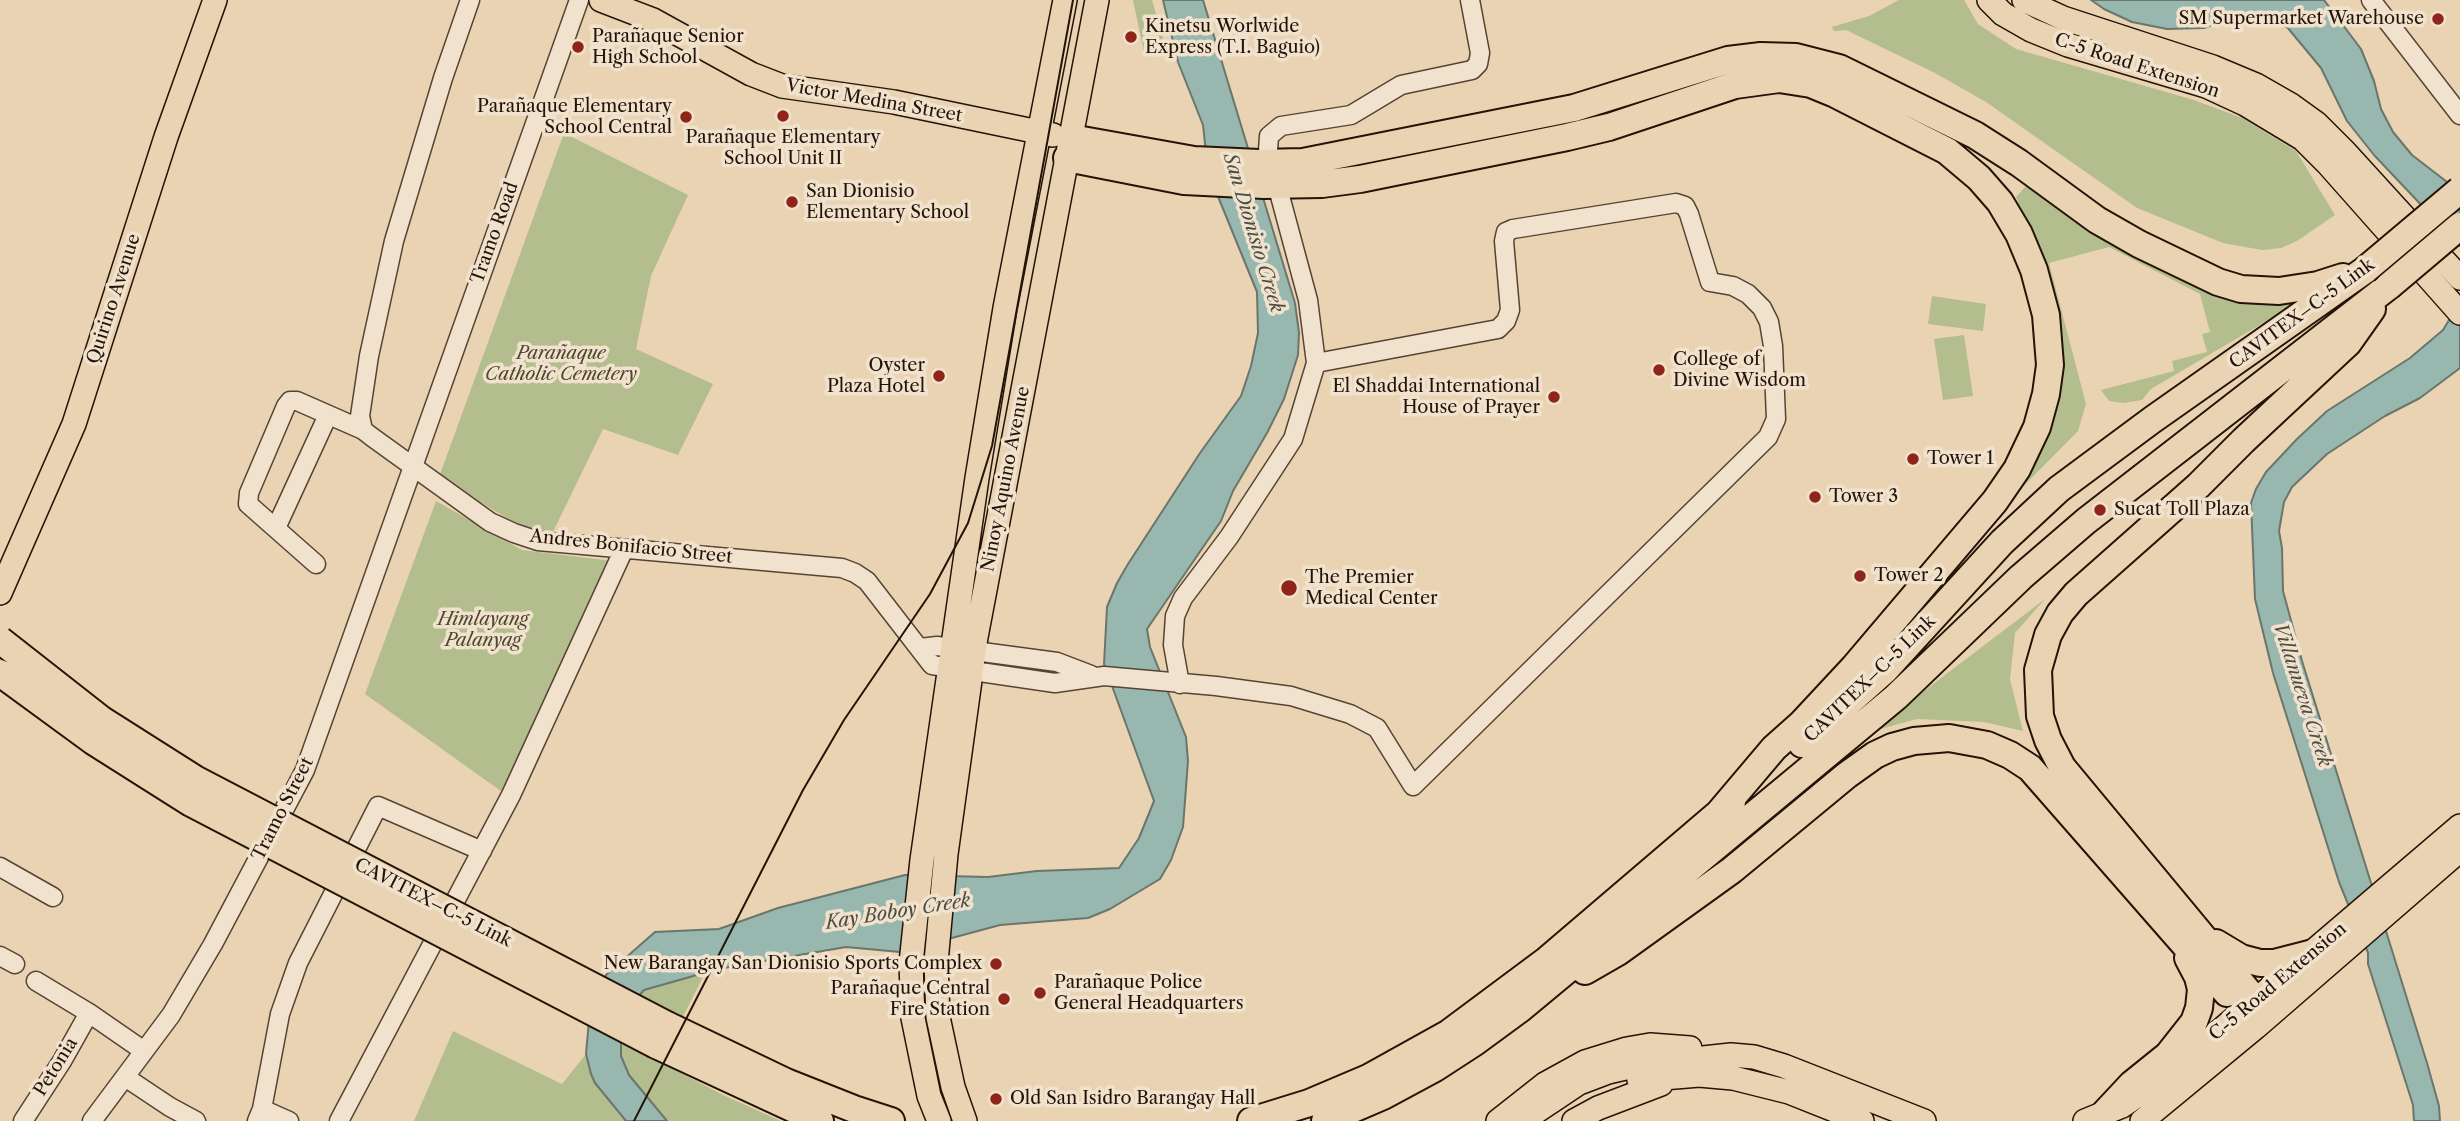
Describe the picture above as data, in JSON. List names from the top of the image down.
{
  "streets": {
    "highway": ["CAVITEX–C-5 Link"],
    "main road": [
      "C-5 Road Extension",
      "Victor Medina Street",
      "Quirino Avenue",
      "Ninoy Aquino Avenue"
    ],
    "street": [
      "Tramo Road",
      "Andres Bonifacio Street",
      "Tramo Street",
      "Petonia"
    ]
  },
  "crossings": [
    ["Victor Medina Street", "Ninoy Aquino Avenue"],
    ["Tramo Road", "Andres Bonifacio Street"],
    ["Tramo Road", "Tramo Street"],
    ["Ninoy Aquino Avenue", "Andres Bonifacio Street"],
    ["Andres Bonifacio Street", "Tramo Street"]
  ],
  "water": ["San Dionisio Creek", "Villanueva Creek", "Kay Boboy Creek"],
  "parks": ["Parañaque Catholic Cemetery", "Himlayang Palanyag"],
  "places": [
    "SM Supermarket Warehouse",
    "Kinetsu Worlwide Express (T.I. Baguio)",
    "Parañaque Senior High School",
    "Parañaque Elementary School Unit II",
    "Parañaque Elementary School Central",
    "San Dionisio Elementary School",
    "College of Divine Wisdom",
    "Oyster Plaza Hotel",
    "El Shaddai International House of Prayer",
    "Tower 1",
    "Tower 3",
    "Sucat Toll Plaza",
    "Tower 2",
    "The Premier Medical Center",
    "New Barangay San Dionisio Sports Complex",
    "Parañaque Police General Headquarters",
    "Parañaque Central Fire Station",
    "Old San Isidro Barangay Hall"
  ]
}
